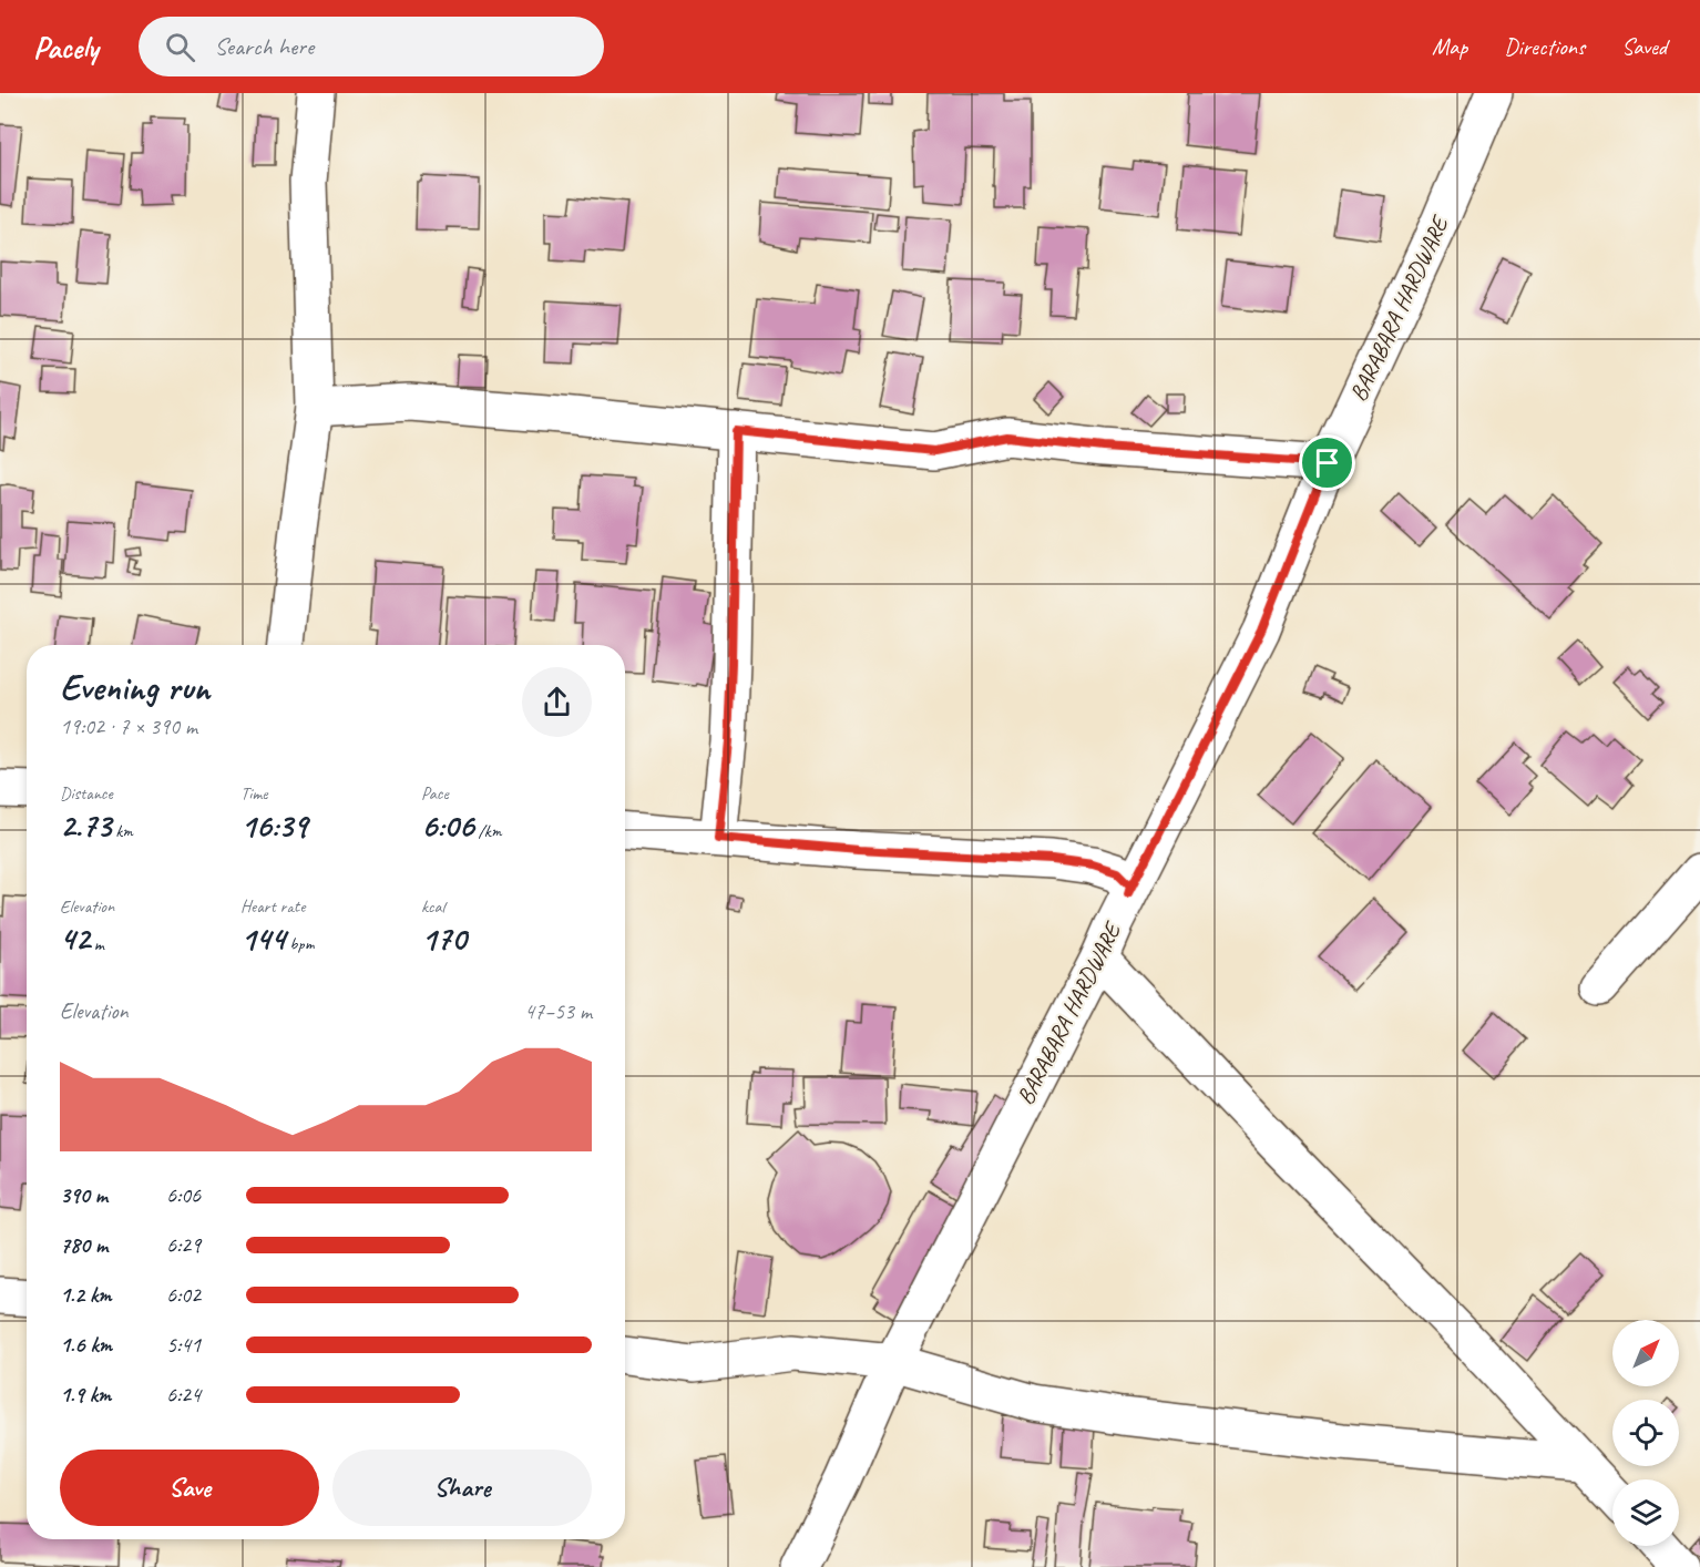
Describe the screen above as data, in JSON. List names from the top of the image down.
{
  "streets": {
    "street": ["BARABARA HARDWARE"]
  },
  "north": "top right",
  "page": {
    "header": "Pacely",
    "search": "Search here",
    "nav": ["Map", "Directions", "Saved"],
    "heading": ["Evening run", "19:02 · 7 × 390 m"],
    "stats": [
      ["Distance", "2.73 km"],
      ["Time", "16:39"],
      ["Pace", "6:06 /km"],
      ["Elevation", "42 m"],
      ["Heart rate", "144 bpm"],
      ["kcal", "170"]
    ],
    "chart": ["Elevation", "47–53 m"],
    "list": [
      {
        "name": "390 m",
        "note": "6:06"
      },
      {
        "name": "780 m",
        "note": "6:29"
      },
      {
        "name": "1.2 km",
        "note": "6:02"
      },
      {
        "name": "1.6 km",
        "note": "5:41"
      },
      {
        "name": "1.9 km",
        "note": "6:24"
      }
    ],
    "buttons": ["Save", "Share"]
  }
}
